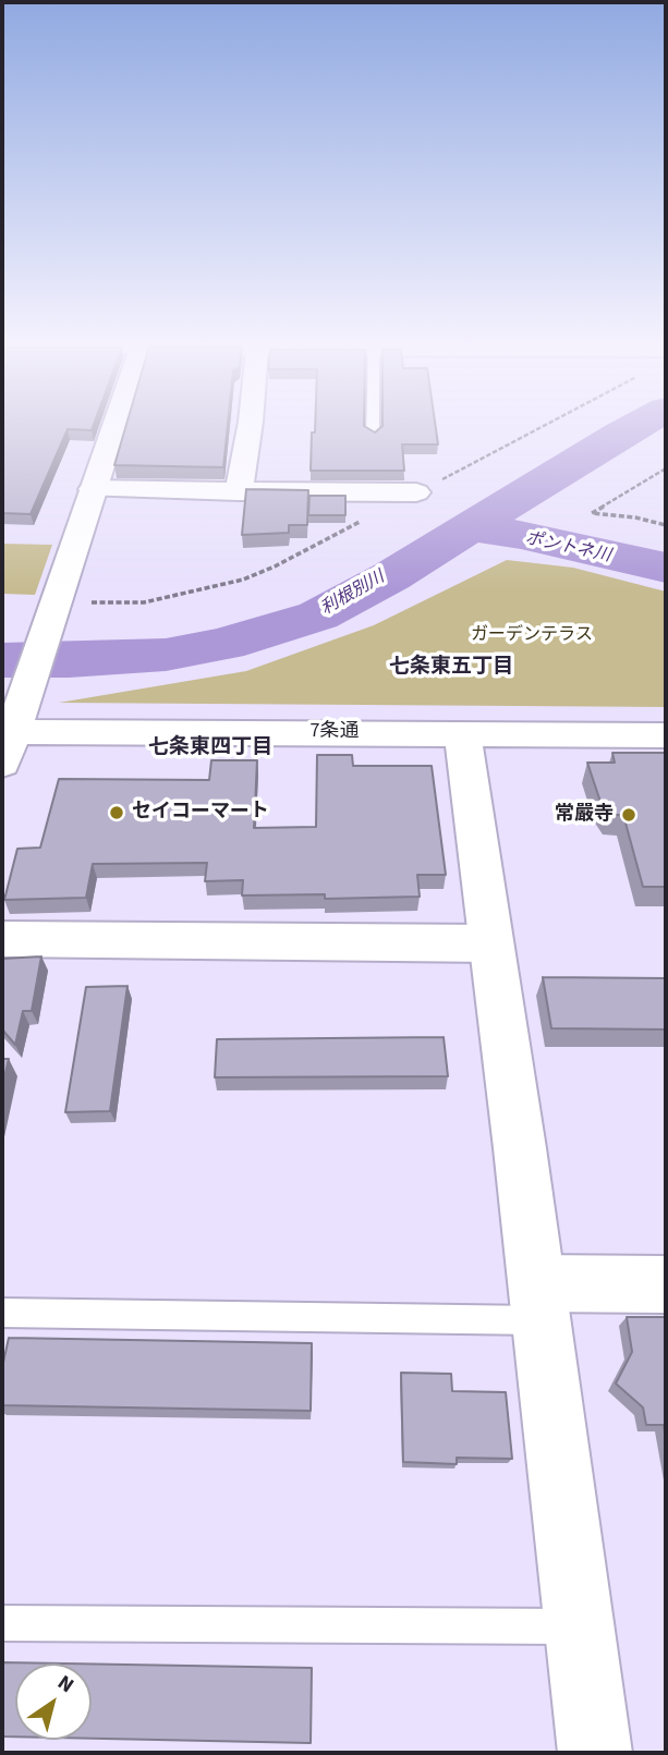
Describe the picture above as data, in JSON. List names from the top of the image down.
{
  "streets": {
    "street": ["7条通"]
  },
  "districts": ["七条東五丁目", "七条東四丁目"],
  "water": ["ポントネ川", "利根別川"],
  "parks": ["ガーデンテラス"],
  "places": ["セイコーマート", "常嚴寺"],
  "north": "top right"
}
